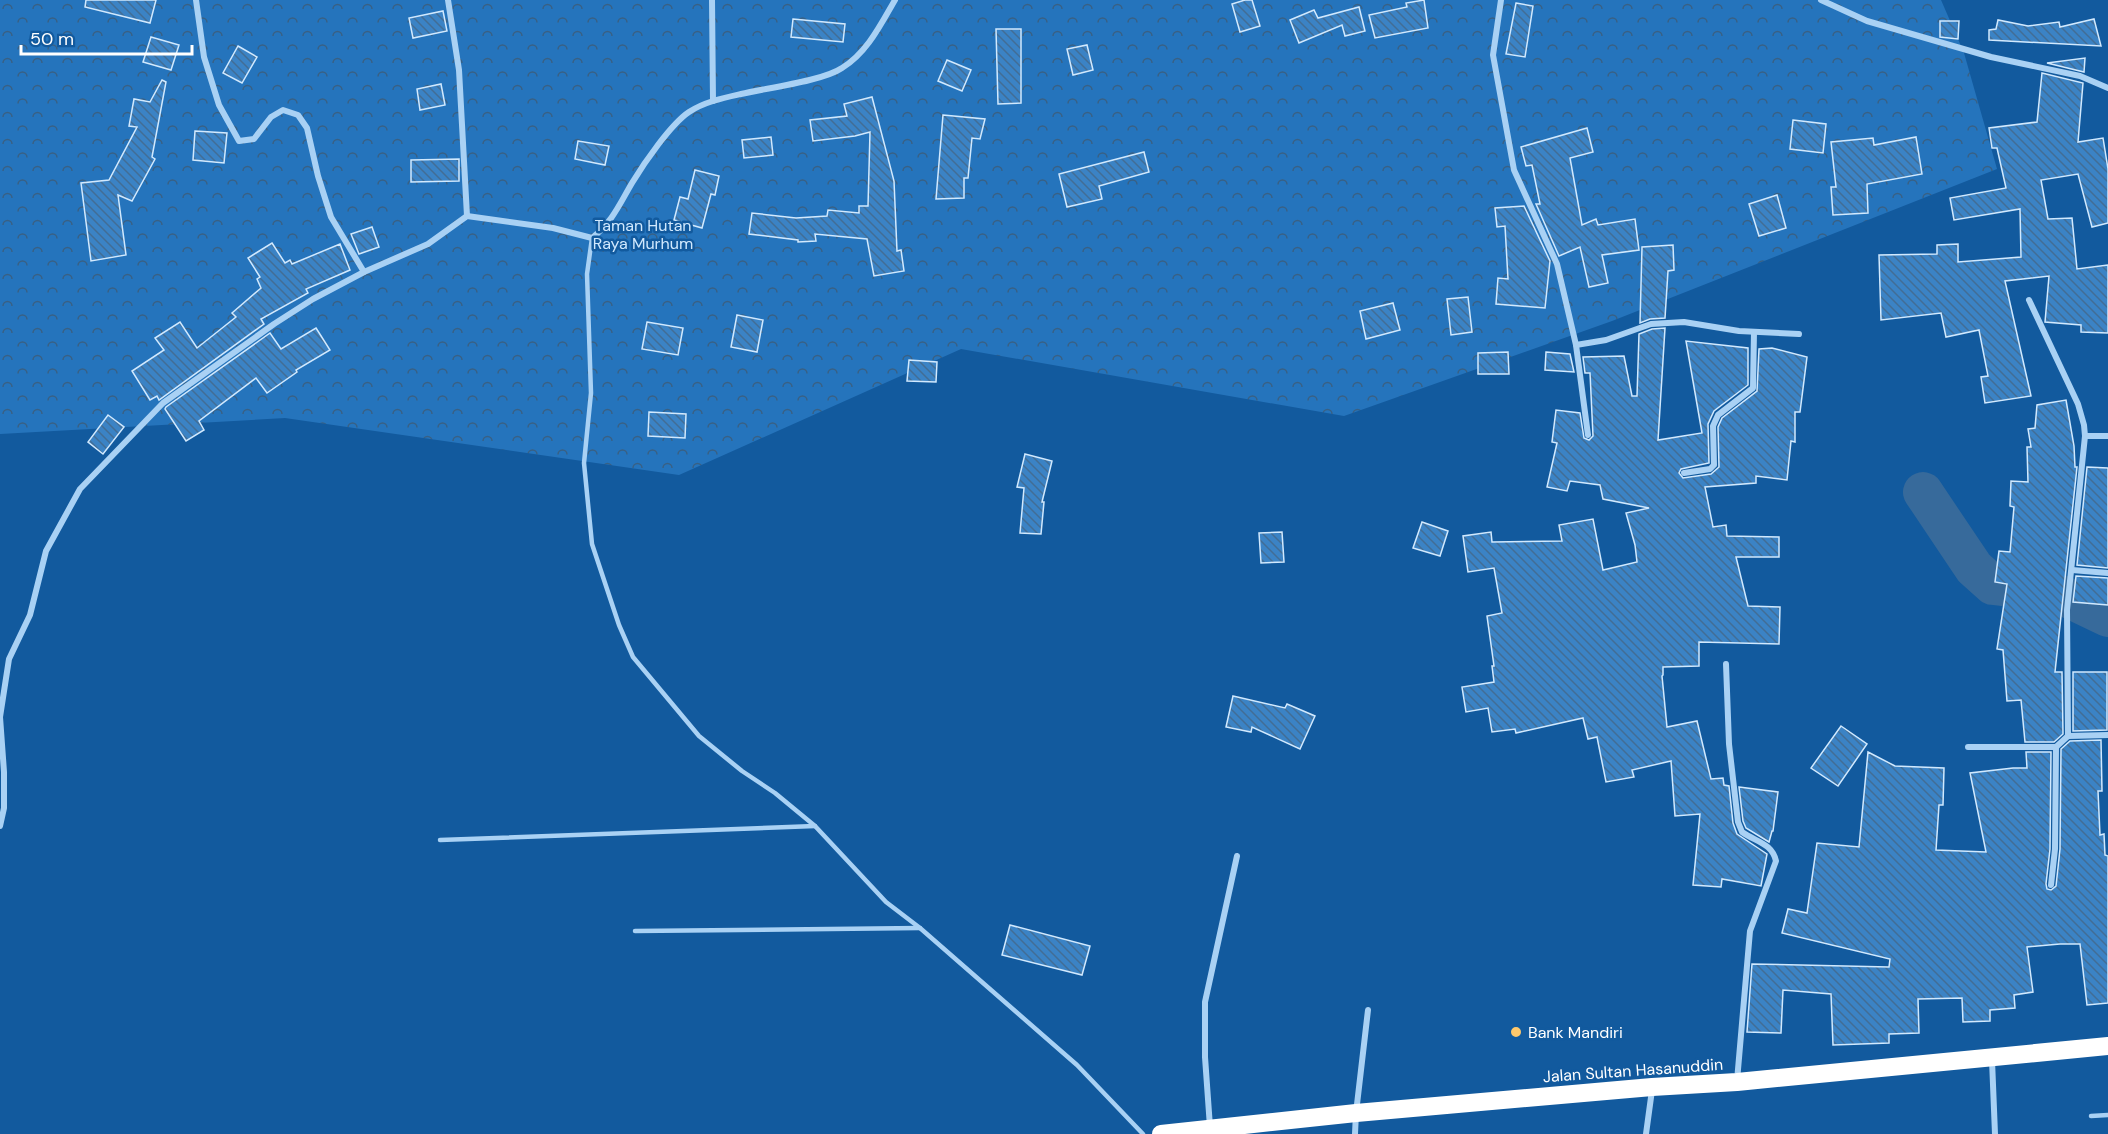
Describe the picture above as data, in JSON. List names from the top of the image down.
{
  "streets": {
    "highway": ["Jalan Sultan Hasanuddin"]
  },
  "parks": ["Taman Hutan Raya Murhum"],
  "places": ["Bank Mandiri"],
  "scale_bar": "50 m"
}
